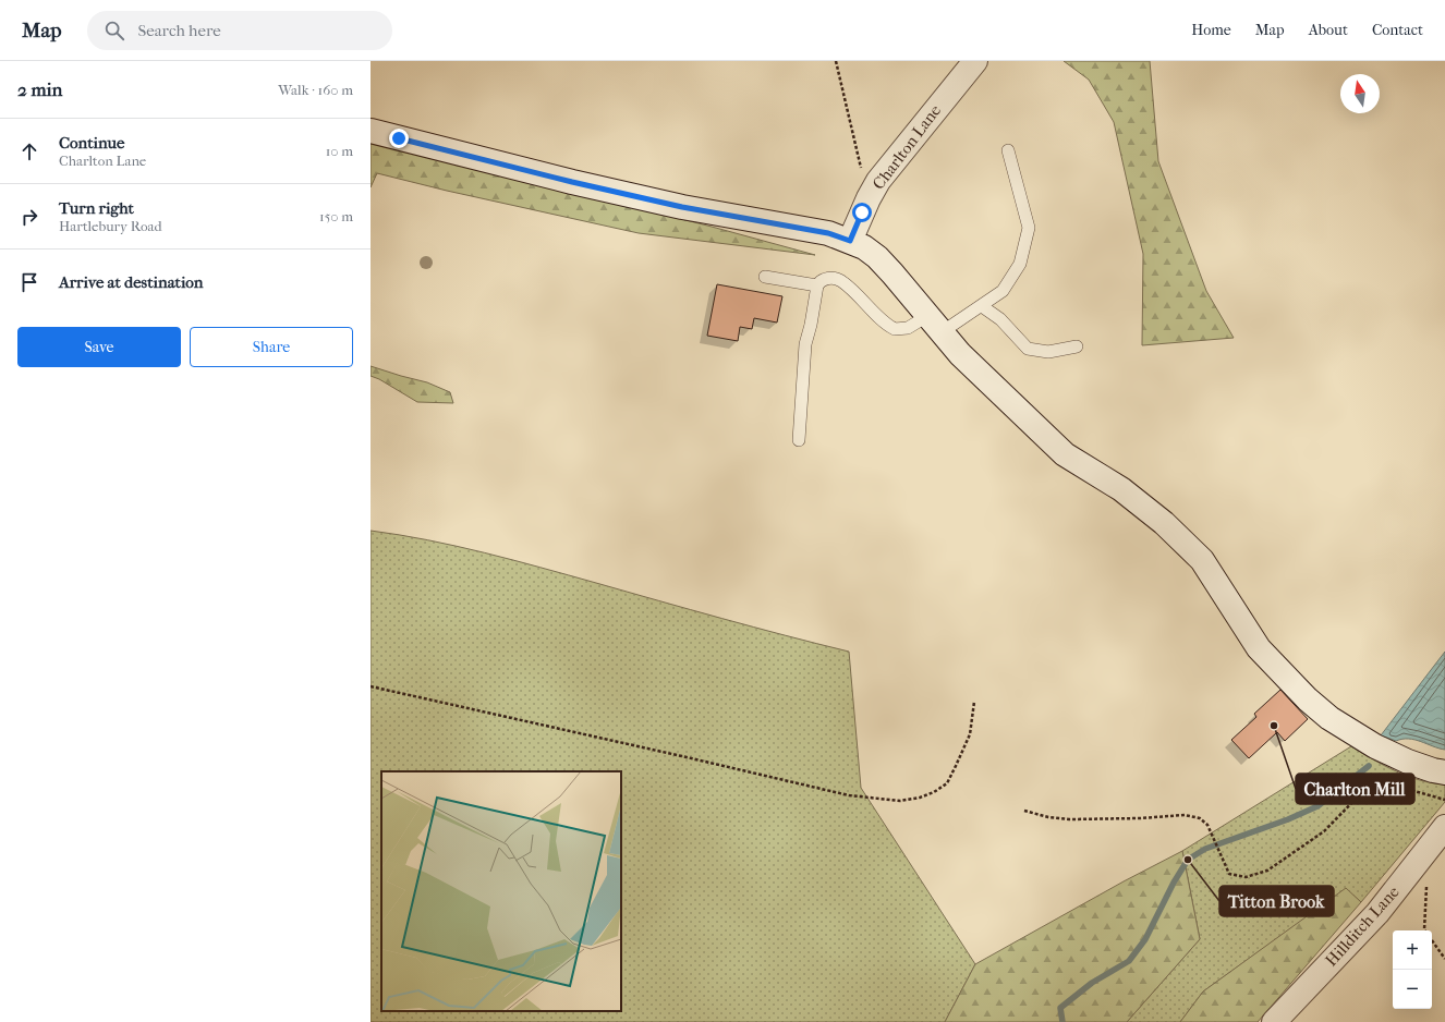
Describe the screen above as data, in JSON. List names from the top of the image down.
{
  "streets": {
    "main road": ["Charlton Lane", "Hillditch Lane"]
  },
  "places": ["Charlton Mill", "Titton Brook"],
  "north": "top",
  "page": {
    "header": "Map",
    "search": "Search here",
    "nav": [
      "Home",
      "Map",
      "About",
      "Contact"
    ],
    "heading": ["2 min", "Walk · 160 m"],
    "list": [
      ["Continue", "Charlton Lane", "10 m"],
      ["Turn right", "Hartlebury Road", "150 m"],
      "Arrive at destination"
    ],
    "buttons": ["Save", "Share"],
    "map_buttons": ["+", "−"]
  }
}
